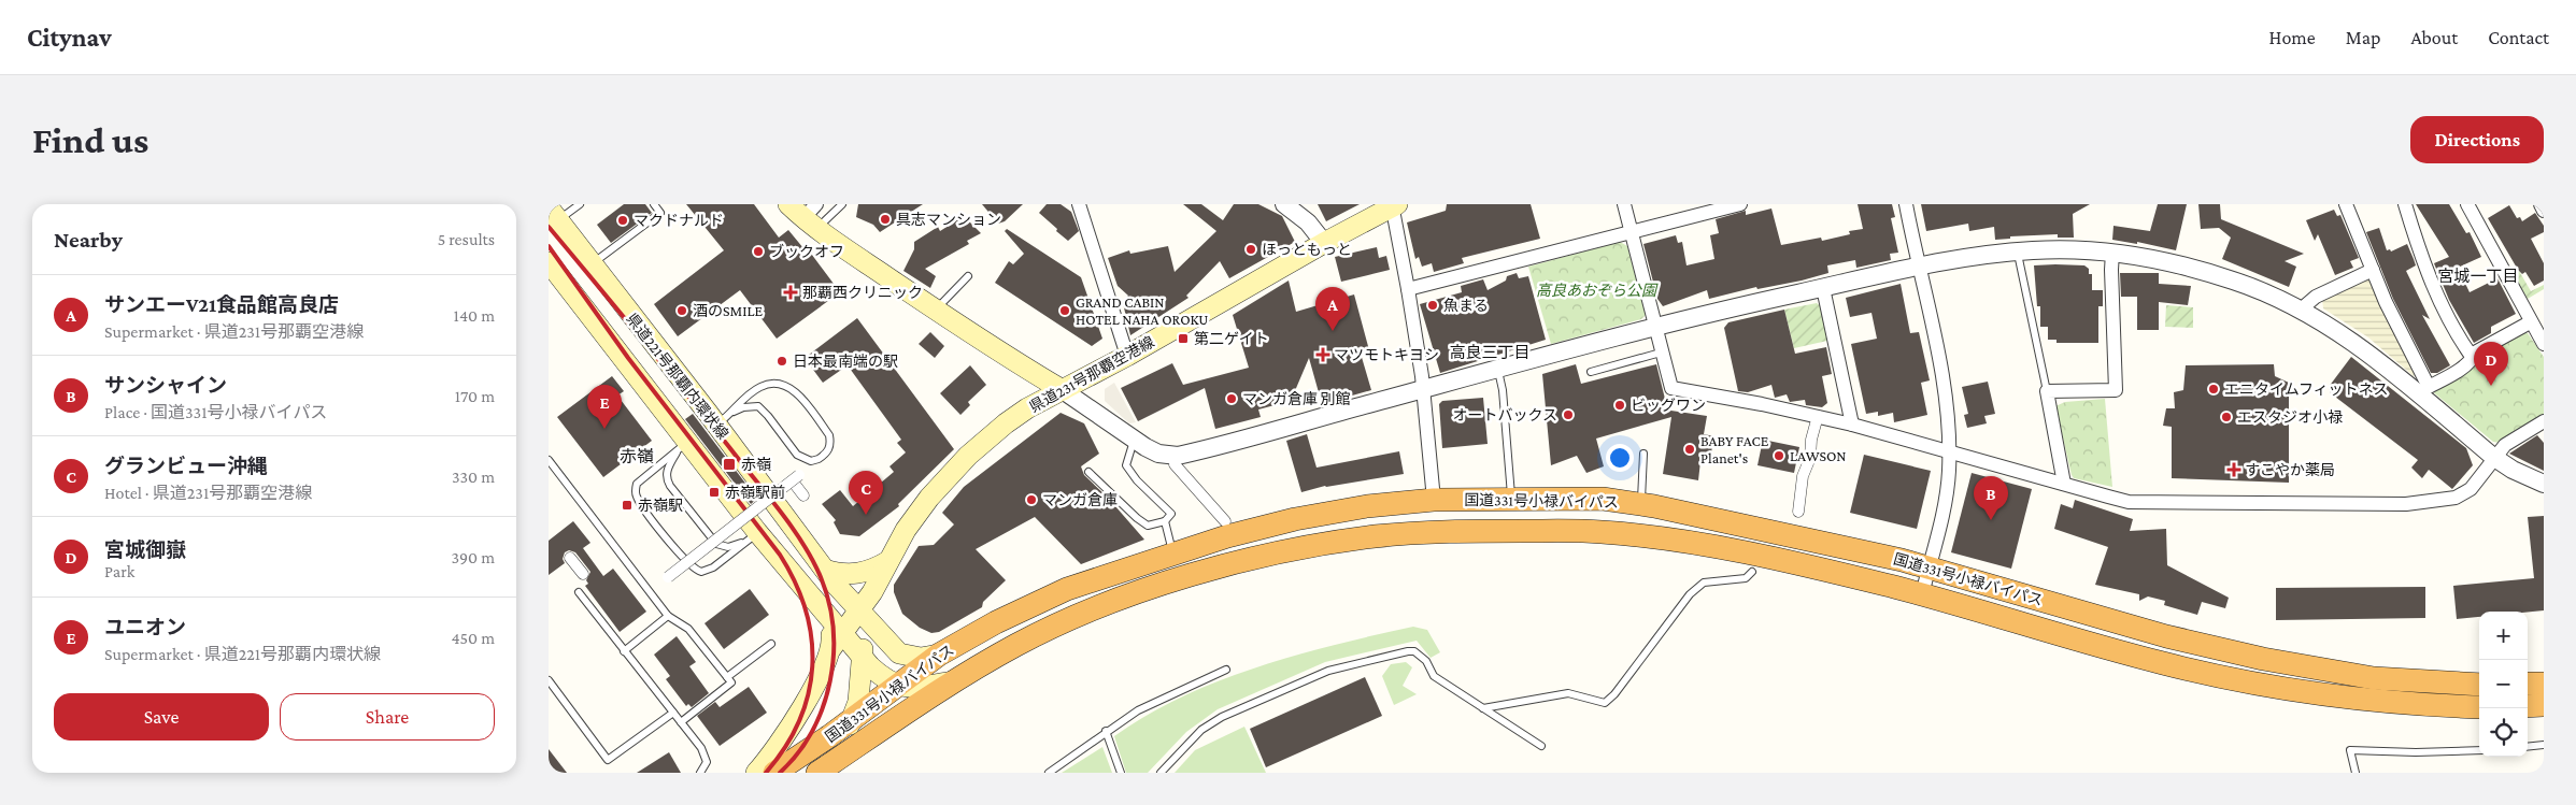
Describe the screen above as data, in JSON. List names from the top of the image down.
{
  "streets": {
    "highway": ["国道331号小禄バイパス"],
    "main road": ["県道231号那覇空港線", "県道221号那覇内環状線"]
  },
  "crossings": [
    ["県道231号那覇空港線", "県道221号那覇内環状線"]
  ],
  "districts": ["宮城一丁目", "高良三丁目", "赤嶺"],
  "parks": ["高良あおぞら公園"],
  "places": {
    "other": [
      "具志マンション",
      "マクドナルド",
      "ほっともっと",
      "ブックオフ",
      "魚まる",
      "酒のSMILE",
      "GRAND CABIN HOTEL NAHA OROKU",
      "日本最南端の駅",
      "エニタイムフィットネス",
      "マンガ倉庫 別館",
      "ビッグワン",
      "オートバックス",
      "エスタジオ小禄",
      "BABY FACE Planet's",
      "LAWSON",
      "マンガ倉庫"
    ],
    "health": ["那覇西クリニック", "マツモトキヨシ", "すこやか薬局"],
    "transit": [
      "第二ゲイト",
      "赤嶺",
      "赤嶺駅前",
      "赤嶺駅"
    ]
  },
  "page": {
    "header": "Citynav",
    "nav": [
      "Home",
      "Map",
      "About",
      "Contact"
    ],
    "buttons": [
      "Directions",
      ["Save", "Share"]
    ],
    "title": "Find us",
    "heading": ["Nearby", "5 results"],
    "list": [
      {
        "mark": "A",
        "name": "サンエーV21食品館高良店",
        "note": "Supermarket · 県道231号那覇空港線",
        "value": "140 m"
      },
      {
        "mark": "B",
        "name": "サンシャイン",
        "note": "Place · 国道331号小禄バイパス",
        "value": "170 m"
      },
      {
        "mark": "C",
        "name": "グランビュー沖縄",
        "note": "Hotel · 県道231号那覇空港線",
        "value": "330 m"
      },
      {
        "mark": "D",
        "name": "宮城御嶽",
        "note": "Park",
        "value": "390 m"
      },
      {
        "mark": "E",
        "name": "ユニオン",
        "note": "Supermarket · 県道221号那覇内環状線",
        "value": "450 m"
      }
    ],
    "pins": [
      "A",
      "D",
      "E",
      "C",
      "B"
    ],
    "map_buttons": ["+", "−"]
  }
}
